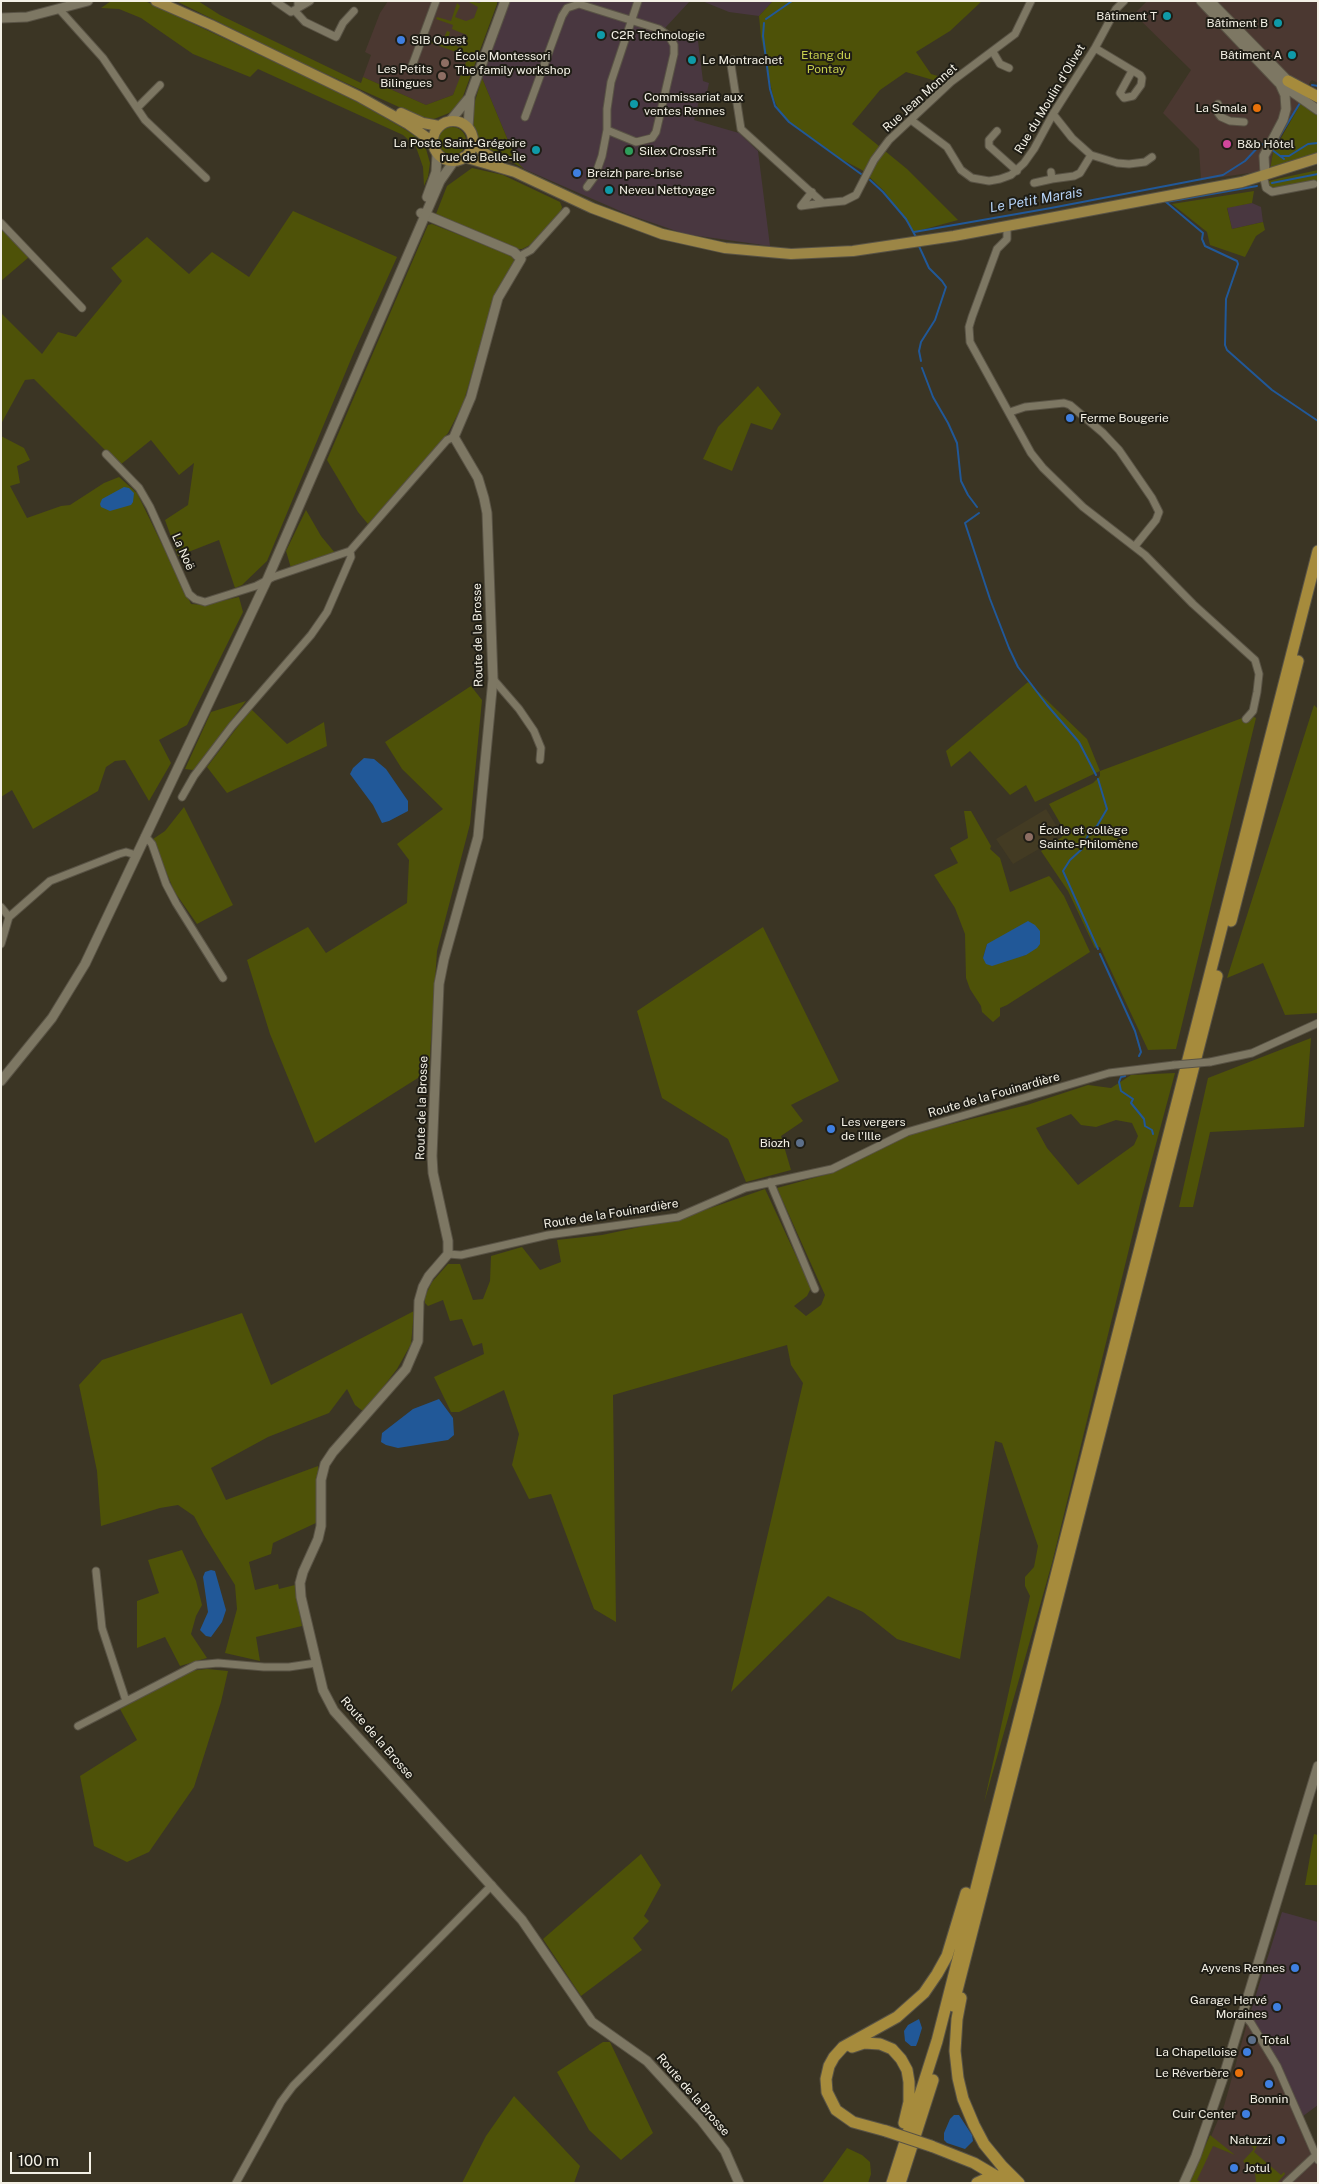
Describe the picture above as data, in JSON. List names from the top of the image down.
{
  "streets": {
    "street": [
      "Rue Jean Monnet",
      "Rue du Moulin d'Olivet",
      "La Noë",
      "Route de la Brosse",
      "Route de la Fouinardière"
    ]
  },
  "crossings": [
    ["Rue Jean Monnet", "Rue du Moulin d'Olivet"],
    ["Route de la Brosse", "Route de la Fouinardière"]
  ],
  "water": ["Le Petit Marais"],
  "parks": ["Etang du Pontay"],
  "places": [
    "Bâtiment T",
    "Bâtiment B",
    "C2R Technologie",
    "SIB Ouest",
    "Bâtiment A",
    "Le Montrachet",
    "École Montessori The family workshop",
    "Les Petits Bilingues",
    "Commissariat aux ventes Rennes",
    "La Smala",
    "B&b Hôtel",
    "La Poste Saint-Grégoire rue de Belle-Île",
    "Silex CrossFit",
    "Breizh pare-brise",
    "Neveu Nettoyage",
    "Ferme Bougerie",
    "École et collège Sainte-Philomène",
    "Les vergers de l'Ille",
    "Biozh",
    "Ayvens Rennes",
    "Garage Hervé Moraines",
    "Total",
    "La Chapelloise",
    "Le Réverbère",
    "Bonnin",
    "Cuir Center",
    "Natuzzi",
    "Jotul"
  ],
  "scale_bar": "100 m"
}
